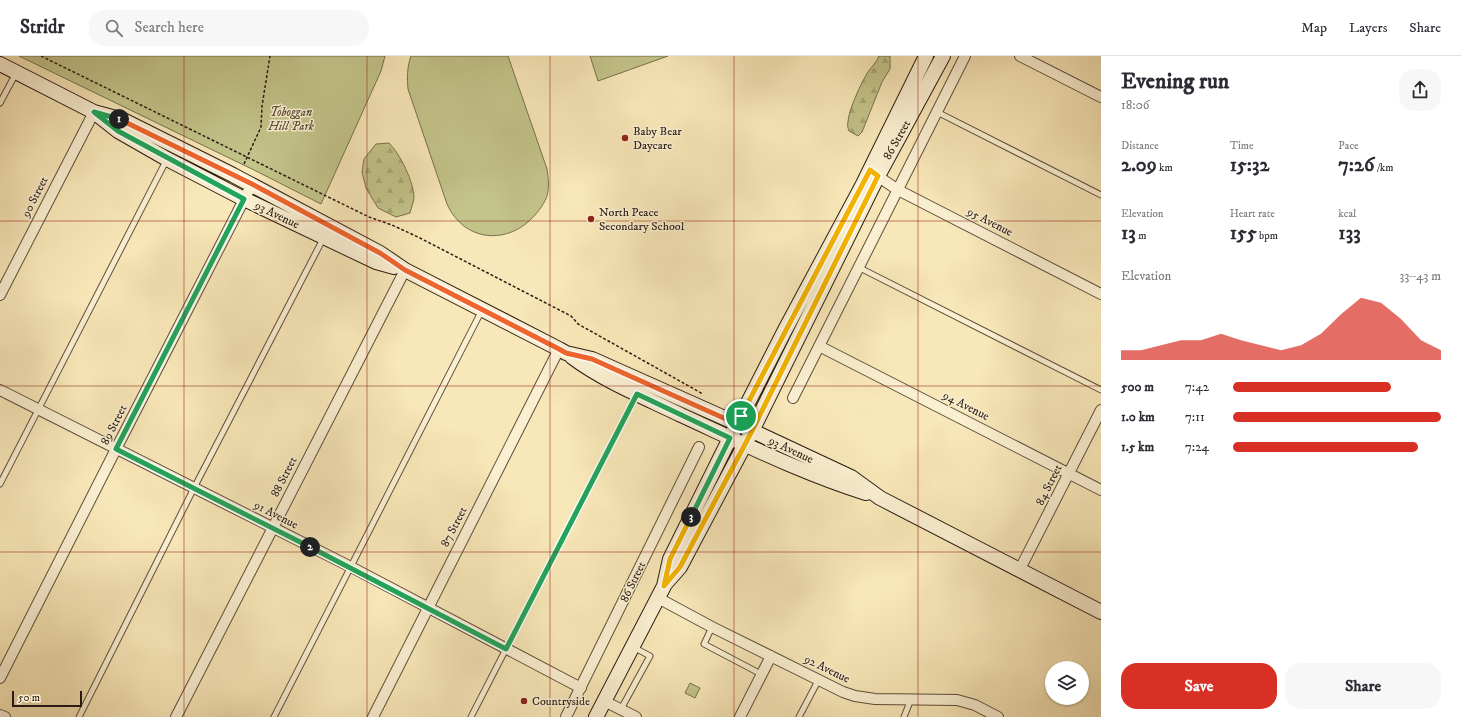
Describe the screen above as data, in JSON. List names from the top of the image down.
{
  "streets": {
    "main road": ["86 Street", "93 Avenue"],
    "street": [
      "90 Street",
      "95 Avenue",
      "94 Avenue",
      "89 Street",
      "88 Street",
      "84 Street",
      "91 Avenue",
      "87 Street",
      "92 Avenue"
    ]
  },
  "crossings": [
    ["86 Street", "93 Avenue"],
    ["86 Street", "95 Avenue"],
    ["86 Street", "94 Avenue"],
    ["86 Street", "91 Avenue"],
    ["86 Street", "92 Avenue"],
    ["90 Street", "93 Avenue"],
    ["93 Avenue", "89 Street"],
    ["93 Avenue", "88 Street"],
    ["93 Avenue", "84 Street"],
    ["93 Avenue", "87 Street"],
    ["94 Avenue", "84 Street"],
    ["89 Street", "91 Avenue"],
    ["88 Street", "91 Avenue"],
    ["91 Avenue", "87 Street"]
  ],
  "parks": ["Toboggan Hill Park"],
  "places": ["Baby Bear Daycare", "North Peace Secondary School", "Countryside"],
  "scale_bar": "50 m",
  "page": {
    "header": "Stridr",
    "search": "Search here",
    "nav": ["Map", "Layers", "Share"],
    "heading": ["Evening run", "18:06"],
    "pins": ["1", "3", "2"],
    "stats": [
      ["Distance", "2.09 km"],
      ["Time", "15:32"],
      ["Pace", "7:26 /km"],
      ["Elevation", "13 m"],
      ["Heart rate", "155 bpm"],
      ["kcal", "133"]
    ],
    "chart": ["Elevation", "33–43 m"],
    "list": [
      {
        "name": "500 m",
        "note": "7:42"
      },
      {
        "name": "1.0 km",
        "note": "7:11"
      },
      {
        "name": "1.5 km",
        "note": "7:24"
      }
    ],
    "buttons": ["Save", "Share"],
    "scale": "50 m"
  }
}
